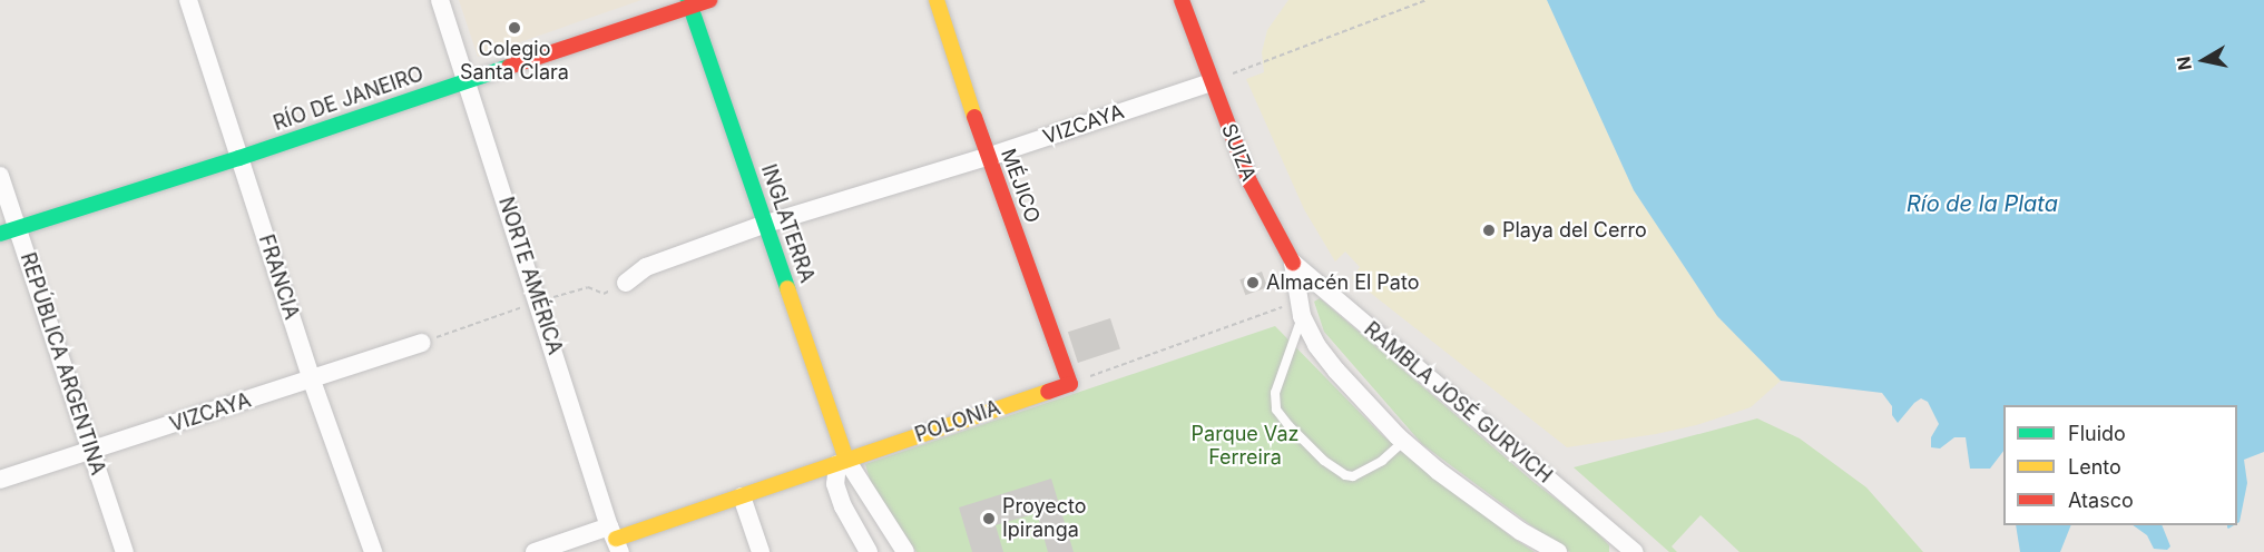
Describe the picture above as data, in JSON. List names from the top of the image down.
{
  "streets": {
    "street": [
      "RÍO DE JANEIRO",
      "VIZCAYA",
      "SUIZA",
      "MÉJICO",
      "INGLATERRA",
      "NORTE AMÉRICA",
      "FRANCIA",
      "REPÚBLICA ARGENTINA",
      "RAMBLA JOSÉ GURVICH",
      "POLONIA"
    ]
  },
  "crossings": [
    ["RÍO DE JANEIRO", "INGLATERRA"],
    ["RÍO DE JANEIRO", "NORTE AMÉRICA"],
    ["RÍO DE JANEIRO", "FRANCIA"],
    ["RÍO DE JANEIRO", "REPÚBLICA ARGENTINA"],
    ["VIZCAYA", "SUIZA"],
    ["VIZCAYA", "MÉJICO"],
    ["VIZCAYA", "INGLATERRA"],
    ["VIZCAYA", "FRANCIA"],
    ["VIZCAYA", "REPÚBLICA ARGENTINA"],
    ["SUIZA", "RAMBLA JOSÉ GURVICH"],
    ["MÉJICO", "POLONIA"],
    ["INGLATERRA", "POLONIA"],
    ["NORTE AMÉRICA", "POLONIA"]
  ],
  "water": ["Río de la Plata"],
  "parks": ["Parque Vaz Ferreira"],
  "places": [
    "Colegio Santa Clara",
    "Playa del Cerro",
    "Almacén El Pato",
    "Proyecto Ipiranga"
  ],
  "legend": ["Fluido", "Lento", "Atasco"],
  "north": "left"
}
